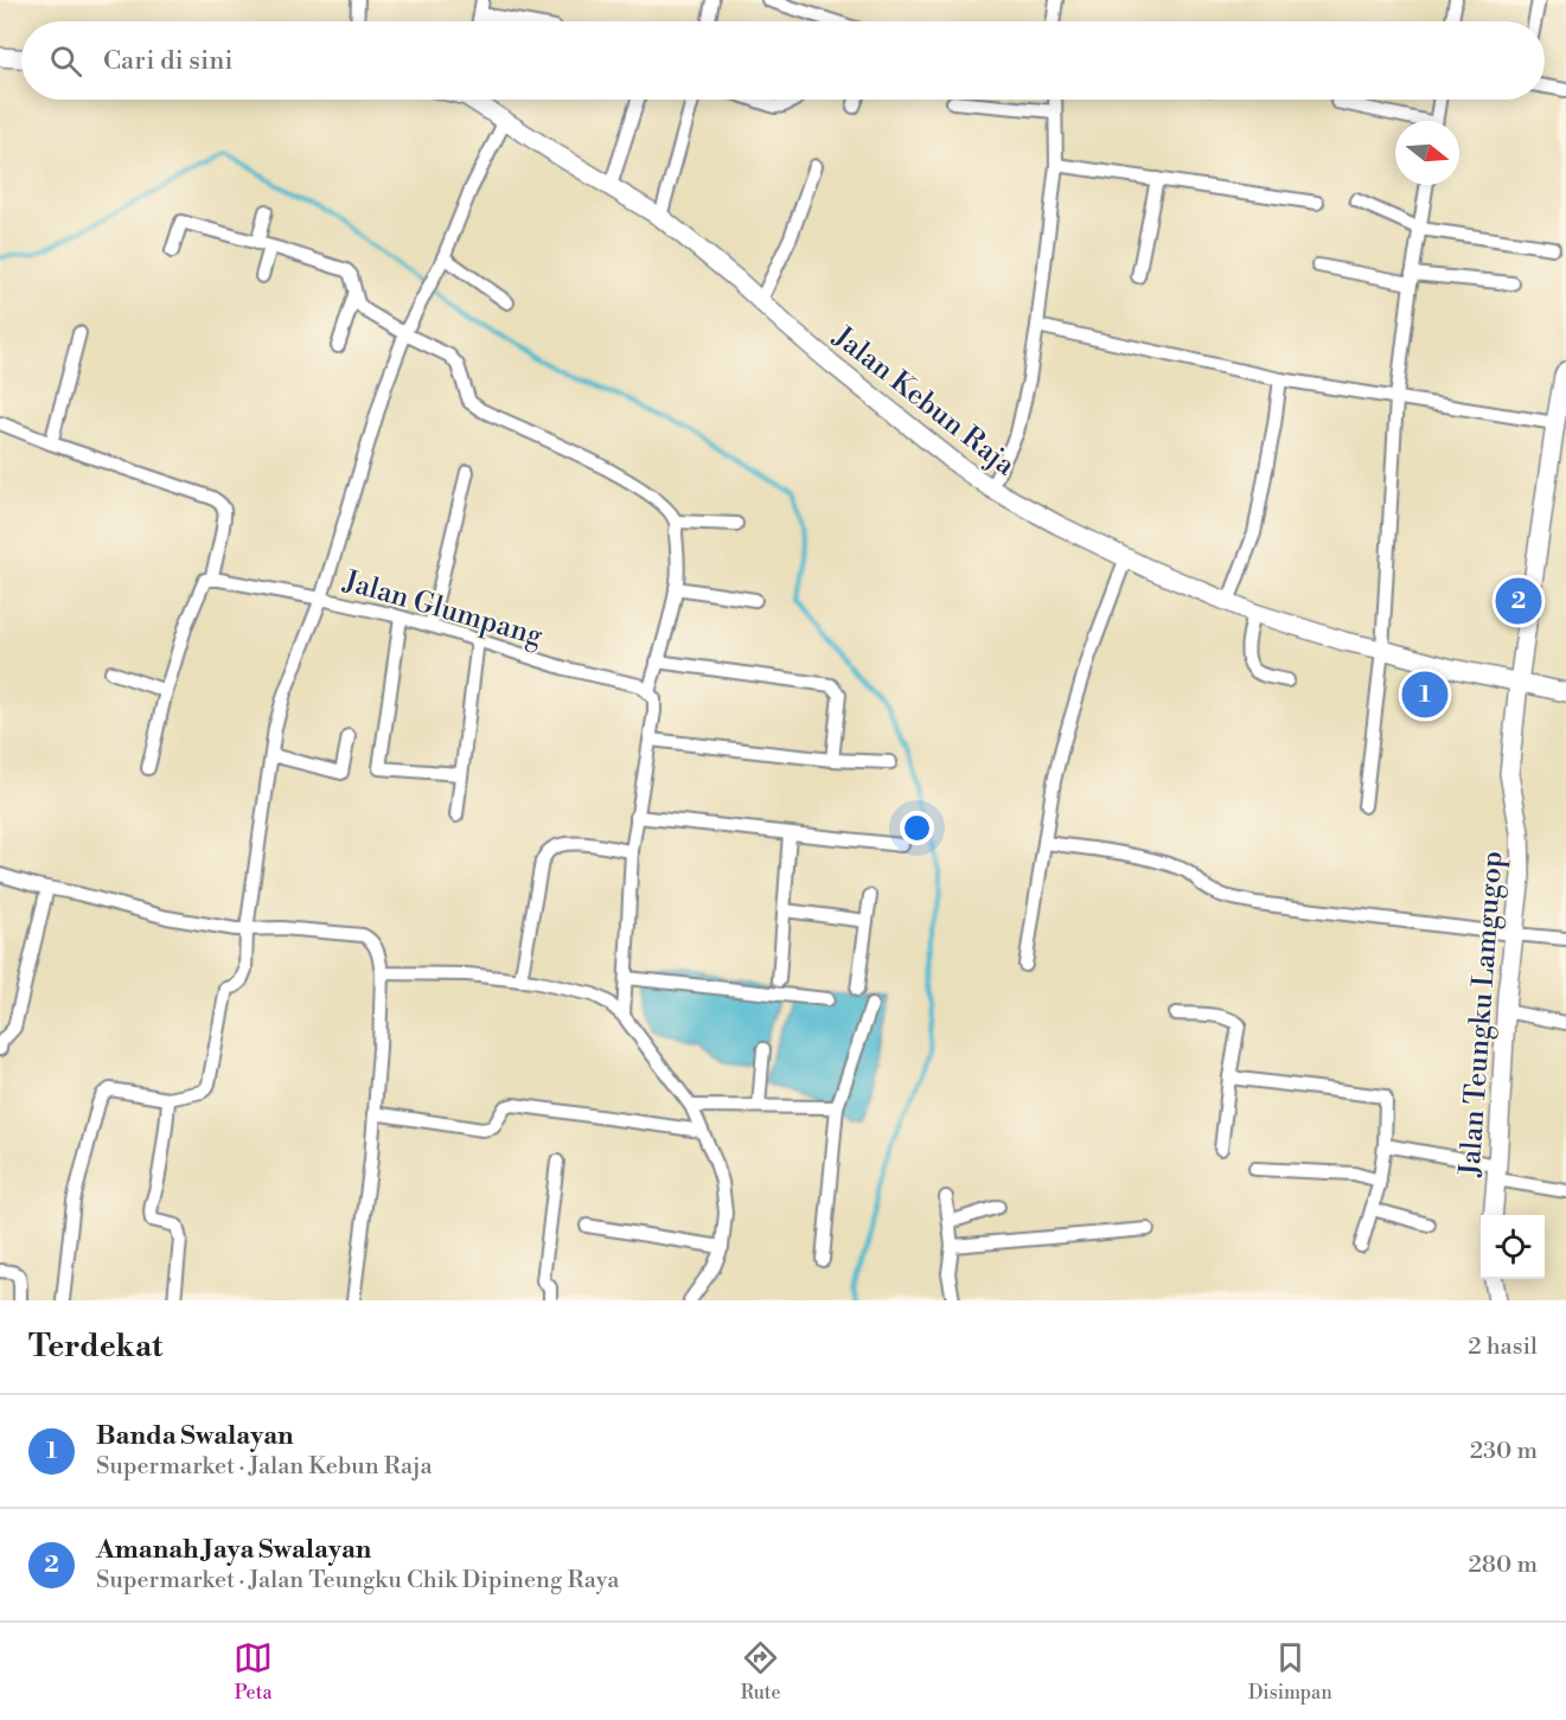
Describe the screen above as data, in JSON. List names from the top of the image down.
{
  "streets": {
    "street": ["Jalan Kebun Raja", "Jalan Glumpang", "Jalan Teungku Lamgugop"]
  },
  "crossings": [
    ["Jalan Kebun Raja", "Jalan Glumpang"],
    ["Jalan Kebun Raja", "Jalan Teungku Lamgugop"]
  ],
  "north": "right",
  "page": {
    "search": "Cari di sini",
    "pins": ["2", "1"],
    "heading": ["Terdekat", "2 hasil"],
    "list": [
      {
        "mark": "1",
        "name": "Banda Swalayan",
        "note": "Supermarket · Jalan Kebun Raja",
        "value": "230 m"
      },
      {
        "mark": "2",
        "name": "Amanah Jaya Swalayan",
        "note": "Supermarket · Jalan Teungku Chik Dipineng Raya",
        "value": "280 m"
      }
    ],
    "nav": ["Peta", "Rute", "Disimpan"]
  }
}
